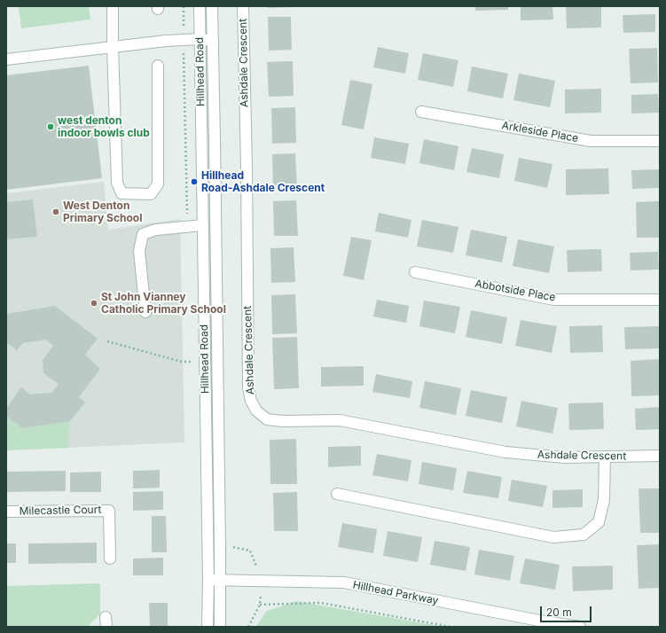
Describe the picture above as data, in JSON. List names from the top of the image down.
{
  "streets": {
    "street": [
      "Ashdale Crescent",
      "Hillhead Road",
      "Arkleside Place",
      "Abbotside Place",
      "Milecastle Court",
      "Hillhead Parkway"
    ]
  },
  "crossings": [
    ["Hillhead Road", "Hillhead Parkway"]
  ],
  "places": [
    "west denton indoor bowls club",
    "Hillhead Road-Ashdale Crescent",
    "West Denton Primary School",
    "St John Vianney Catholic Primary School"
  ],
  "scale_bar": "20 m"
}
